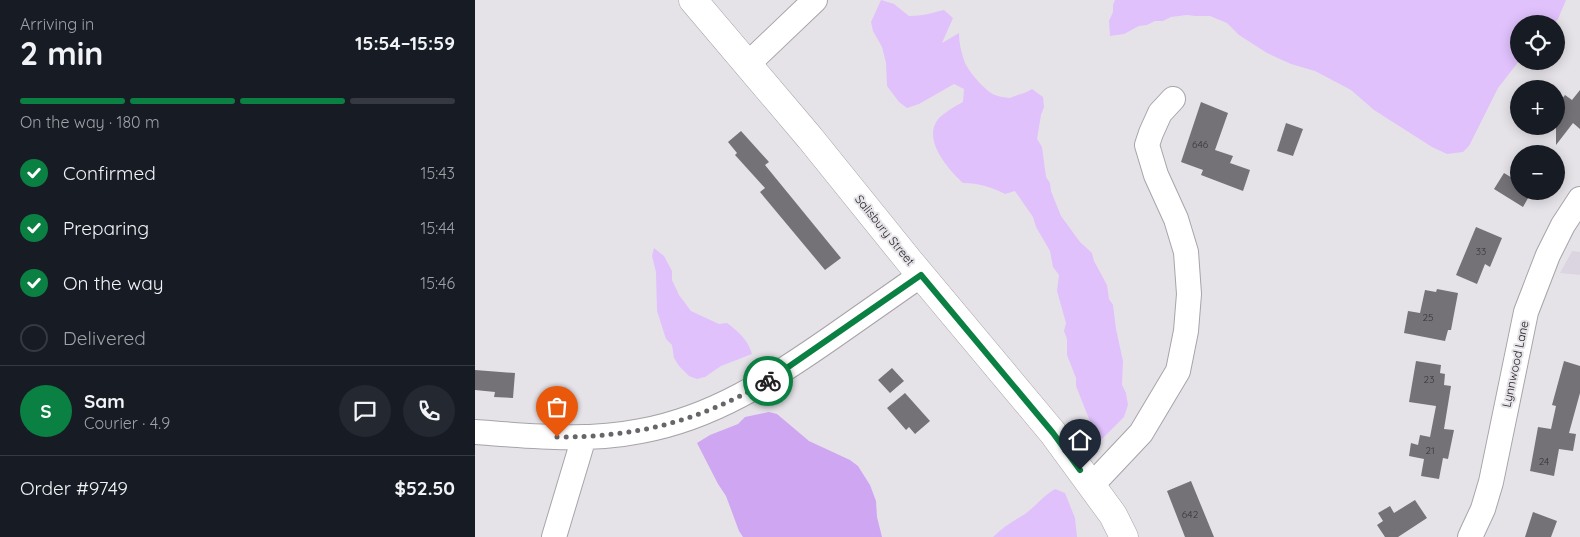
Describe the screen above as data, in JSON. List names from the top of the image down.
{
  "streets": {
    "main road": ["Salisbury Street"],
    "street": ["Lynnwood Lane"]
  },
  "house_numbers": [
    "646",
    "33",
    "25",
    "23",
    "21",
    "24",
    "642"
  ],
  "page": {
    "heading": ["2 min", "Arriving in", "15:54–15:59"],
    "panel": [
      "Sam",
      "Courier · 4.9",
      "Order #9749",
      "$52.50"
    ],
    "map_buttons": ["+", "−"],
    "bar": "On the way · 180 m",
    "list": [
      ["Confirmed", "15:43"],
      ["Preparing", "15:44"],
      ["On the way", "15:46"],
      "Delivered"
    ],
    "round": "S"
  }
}
